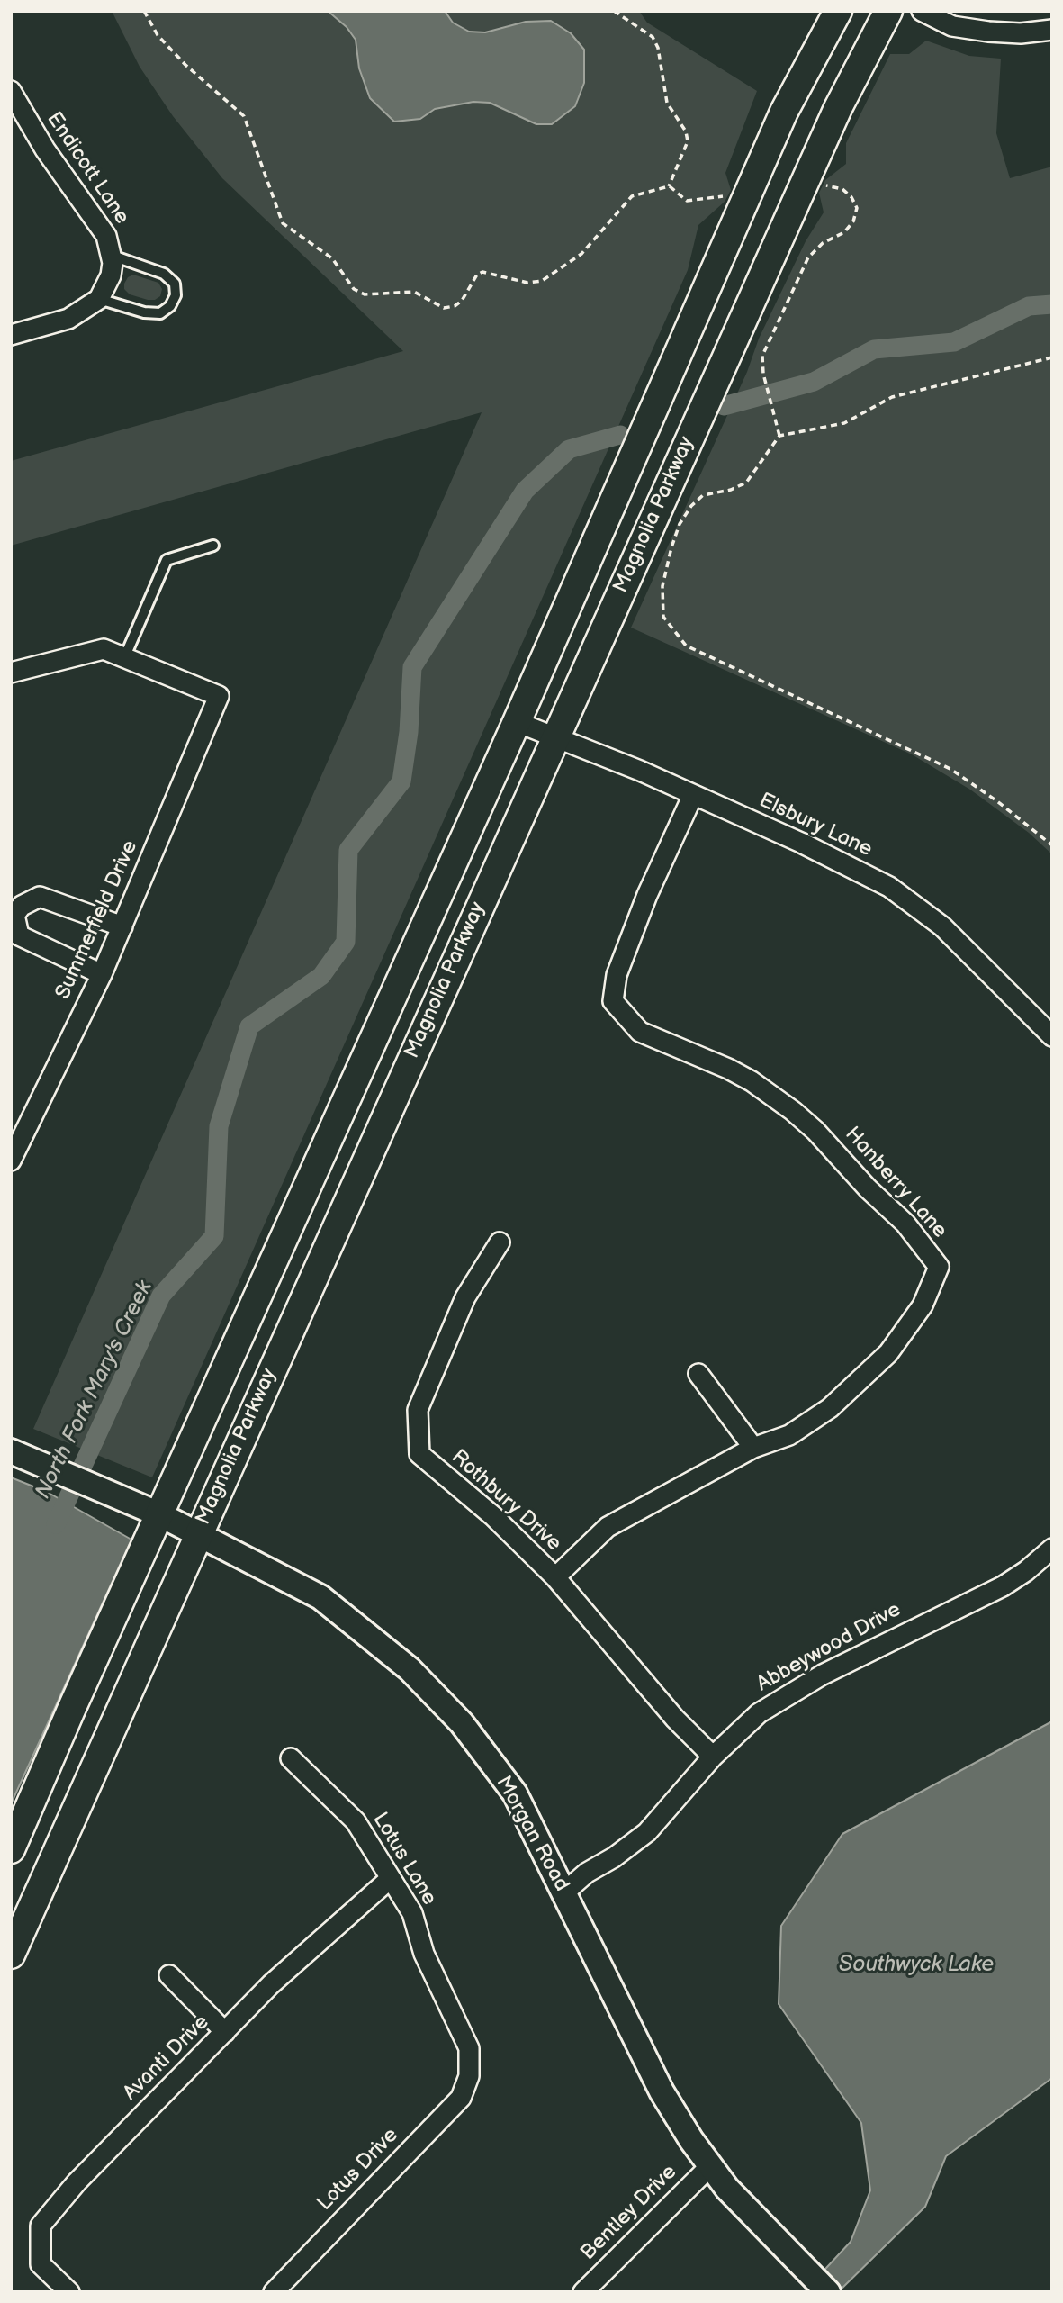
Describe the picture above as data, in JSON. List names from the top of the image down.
{
  "streets": {
    "main road": ["Magnolia Parkway"],
    "street": [
      "Endicott Lane",
      "Elsbury Lane",
      "Summerfield Drive",
      "Hanberry Lane",
      "Rothbury Drive",
      "Abbeywood Drive",
      "Morgan Road",
      "Lotus Lane",
      "Avanti Drive",
      "Lotus Drive",
      "Bentley Drive"
    ]
  },
  "crossings": [
    ["Magnolia Parkway", "Elsbury Lane"],
    ["Magnolia Parkway", "Morgan Road"],
    ["Elsbury Lane", "Hanberry Lane"],
    ["Hanberry Lane", "Rothbury Drive"],
    ["Rothbury Drive", "Abbeywood Drive"],
    ["Abbeywood Drive", "Morgan Road"],
    ["Morgan Road", "Bentley Drive"],
    ["Lotus Lane", "Avanti Drive"],
    ["Lotus Lane", "Lotus Drive"]
  ],
  "water": ["North Fork Mary's Creek", "Southwyck Lake"]
}
